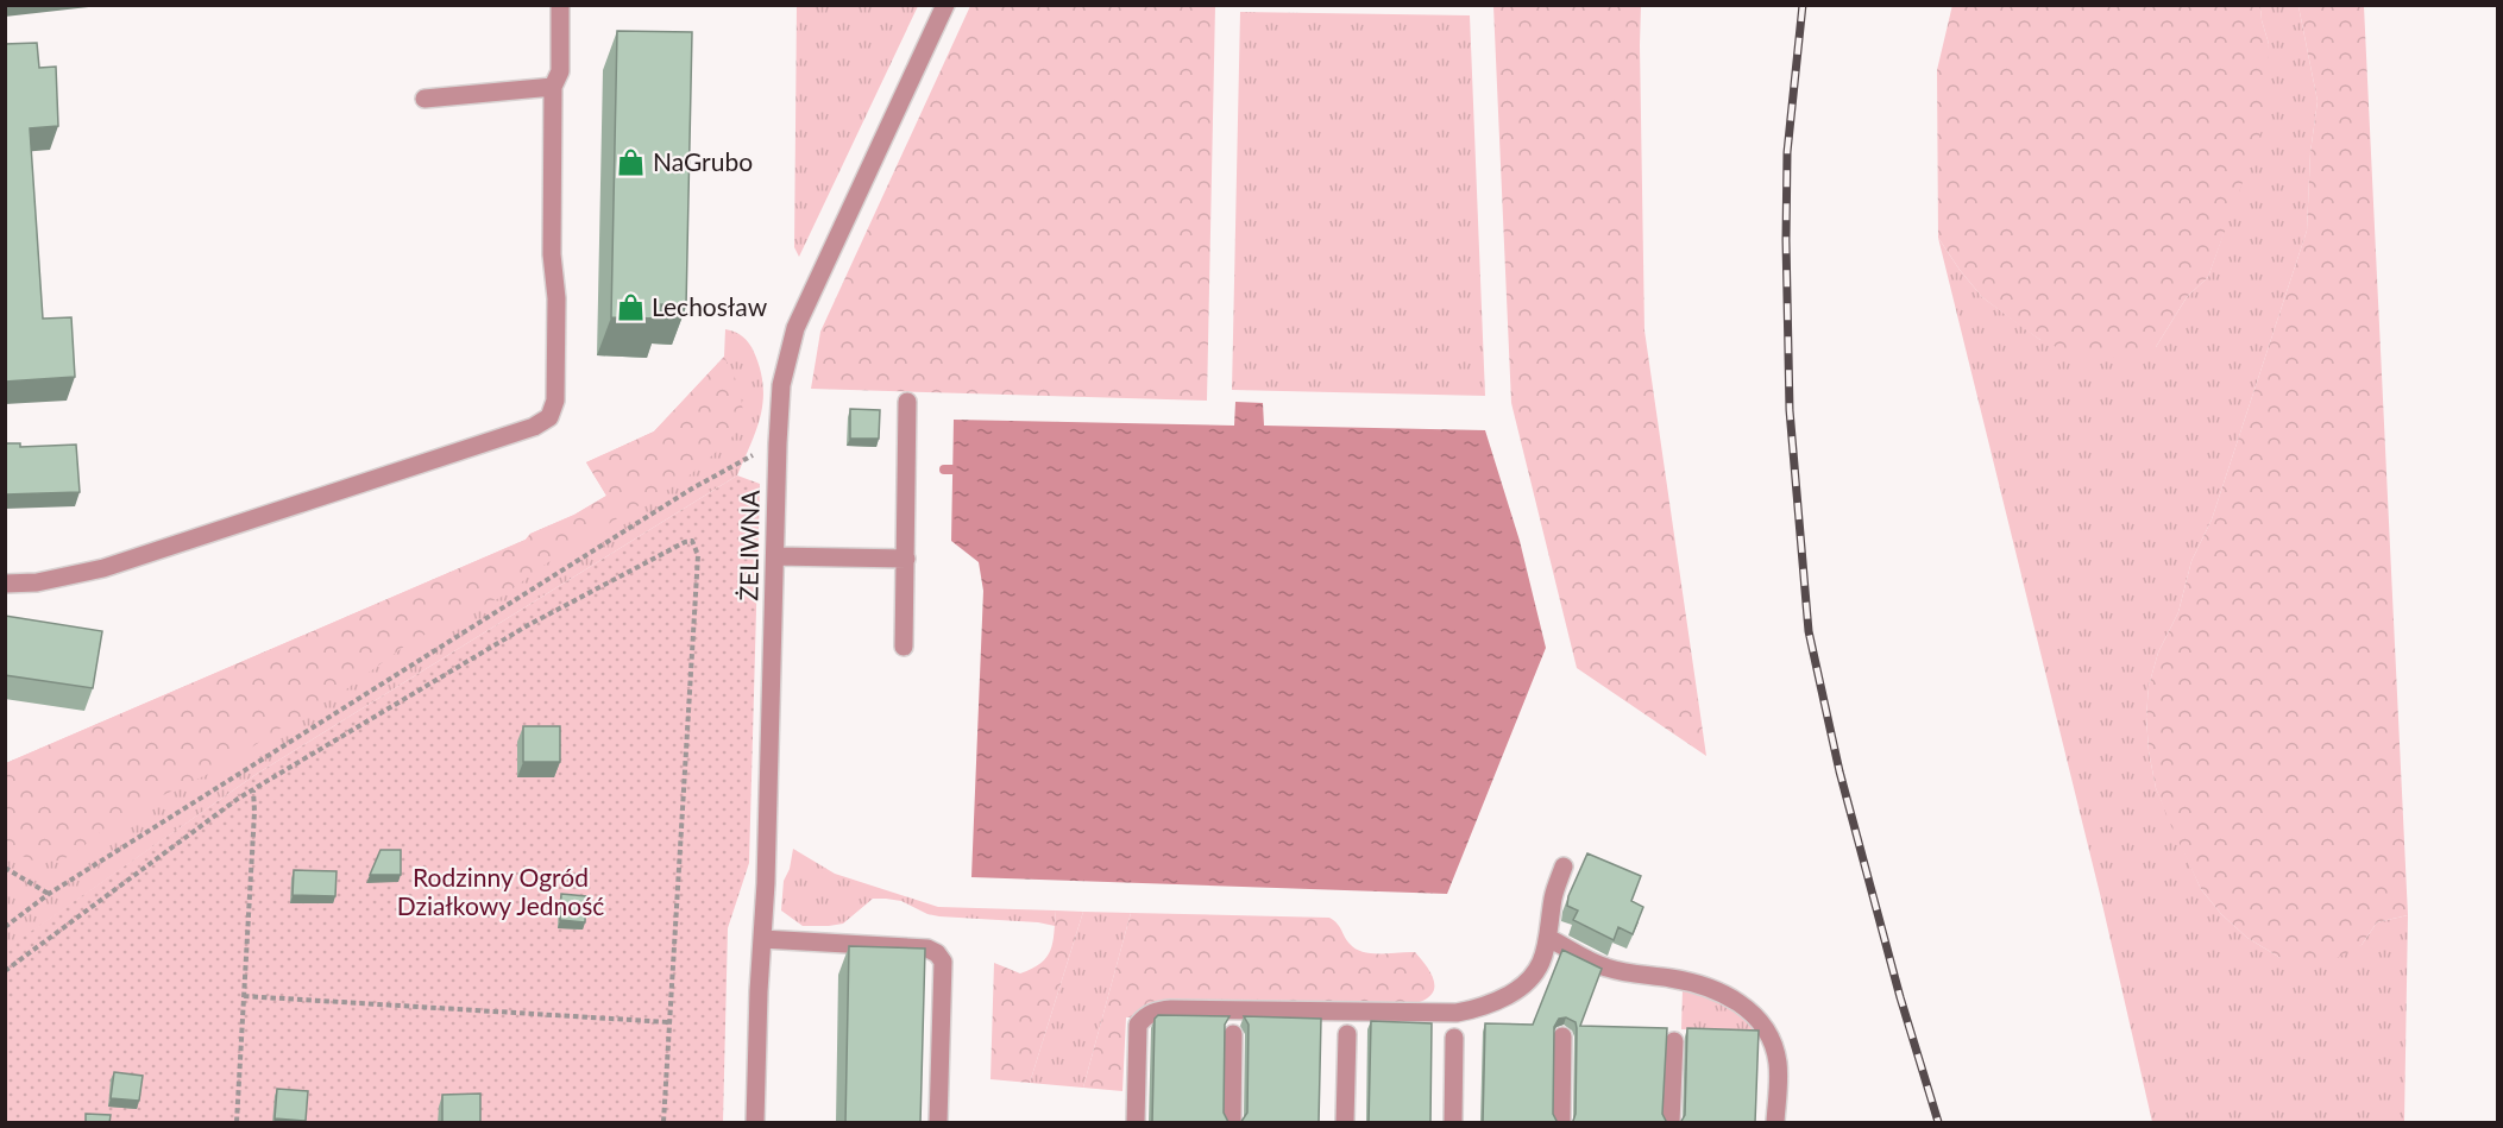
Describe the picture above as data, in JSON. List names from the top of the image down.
{
  "streets": {
    "street": ["ŻELIWNA"]
  },
  "parks": ["Rodzinny Ogród Działkowy Jedność"],
  "places": {
    "shop": ["NaGrubo", "Lechosław"]
  }
}
